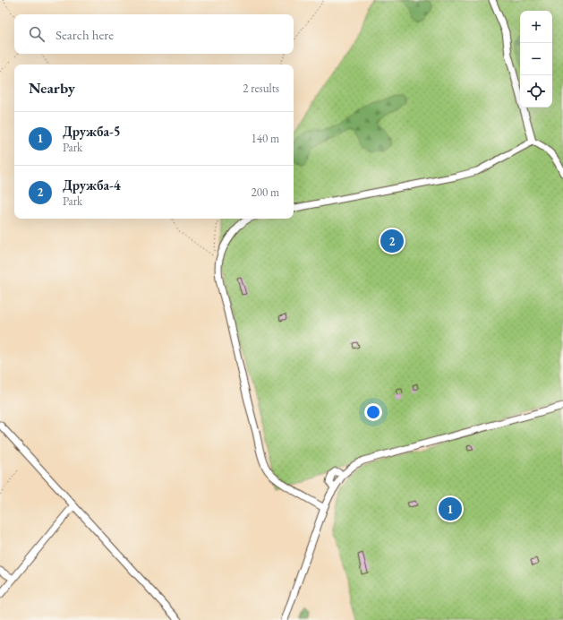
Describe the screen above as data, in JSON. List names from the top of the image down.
{
  "page": {
    "map_buttons": ["+", "−"],
    "search": "Search here",
    "heading": ["Nearby", "2 results"],
    "list": [
      {
        "mark": "1",
        "name": "Дружба-5",
        "note": "Park",
        "value": "140 m"
      },
      {
        "mark": "2",
        "name": "Дружба-4",
        "note": "Park",
        "value": "200 m"
      }
    ],
    "pins": ["2", "1"]
  }
}
